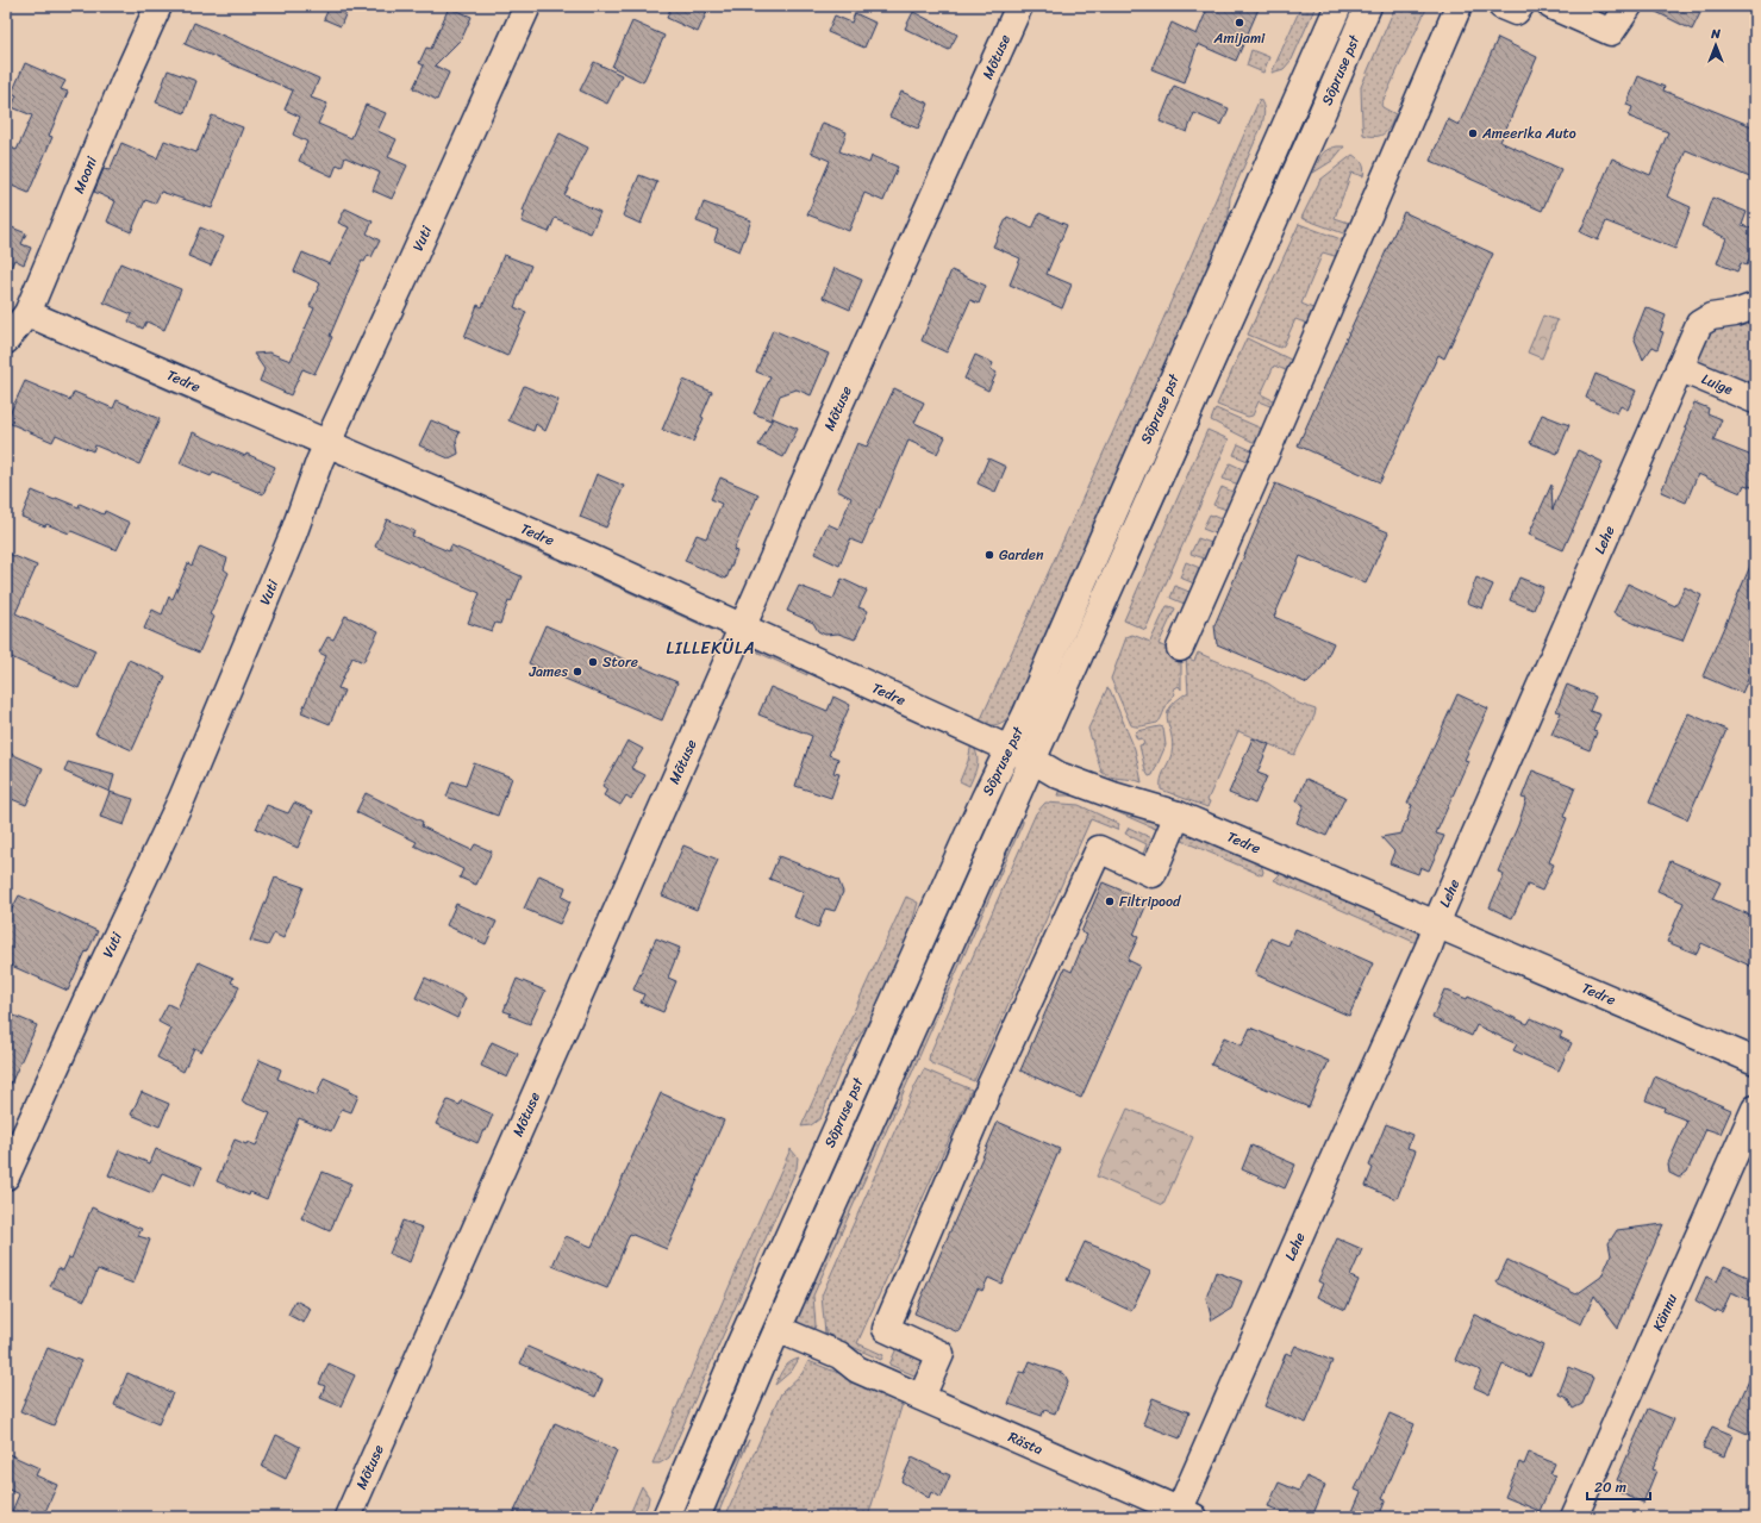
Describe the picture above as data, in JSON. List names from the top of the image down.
{
  "streets": {
    "street": [
      "Mõtuse",
      "Sõpruse pst",
      "Mooni",
      "Vuti",
      "Tedre",
      "Luige",
      "Lehe",
      "Kännu",
      "Rästa"
    ]
  },
  "crossings": [
    ["Mõtuse", "Tedre"],
    ["Sõpruse pst", "Tedre"],
    ["Sõpruse pst", "Rästa"],
    ["Mooni", "Tedre"],
    ["Vuti", "Tedre"],
    ["Tedre", "Lehe"],
    ["Luige", "Lehe"],
    ["Lehe", "Rästa"]
  ],
  "districts": ["LILLEKÜLA"],
  "places": [
    "Amijami",
    "Ameerika Auto",
    "Garden",
    "Store",
    "James",
    "Filtripood"
  ],
  "scale_bar": "20 m",
  "north": "top"
}
